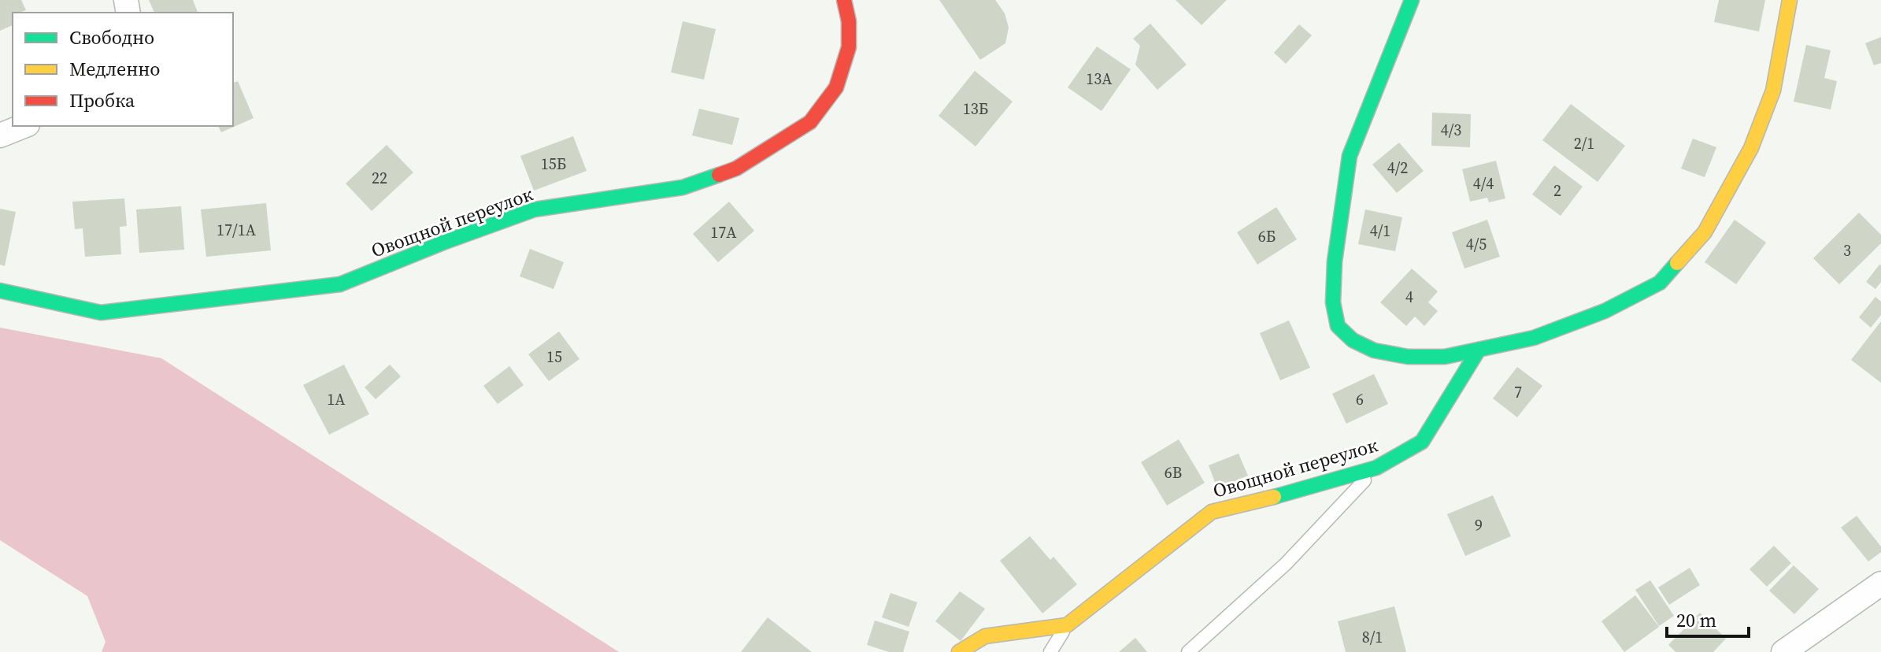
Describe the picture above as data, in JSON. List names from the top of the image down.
{
  "streets": {
    "street": ["Овощной переулок"]
  },
  "house_numbers": [
    "13А",
    "13Б",
    "4/3",
    "2/1",
    "15Б",
    "4/2",
    "22",
    "4/4",
    "2",
    "17/1А",
    "4/1",
    "17А",
    "6Б",
    "4/5",
    "3",
    "4",
    "15",
    "7",
    "1А",
    "6",
    "6В",
    "9",
    "8/1"
  ],
  "legend": ["Свободно", "Медленно", "Пробка"],
  "scale_bar": "20 m"
}
